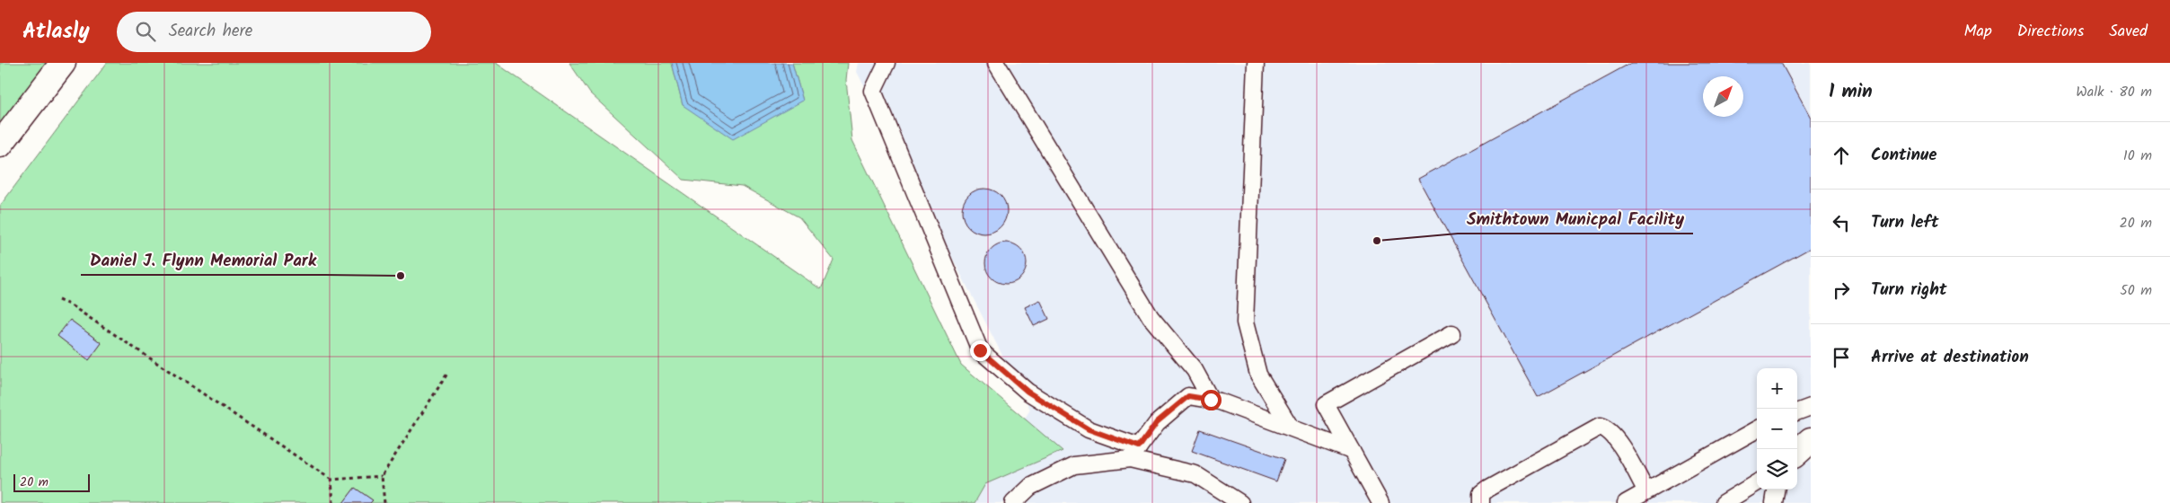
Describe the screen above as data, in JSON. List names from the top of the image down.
{
  "places": ["Smithtown Municpal Facility", "Daniel J. Flynn Memorial Park"],
  "scale_bar": "20 m",
  "north": "top right",
  "page": {
    "header": "Atlasly",
    "search": "Search here",
    "nav": ["Map", "Directions", "Saved"],
    "heading": ["1 min", "Walk · 80 m"],
    "list": [
      ["Continue", "10 m"],
      ["Turn left", "20 m"],
      ["Turn right", "50 m"],
      "Arrive at destination"
    ],
    "map_buttons": ["+", "−"],
    "scale": "20 m"
  }
}
